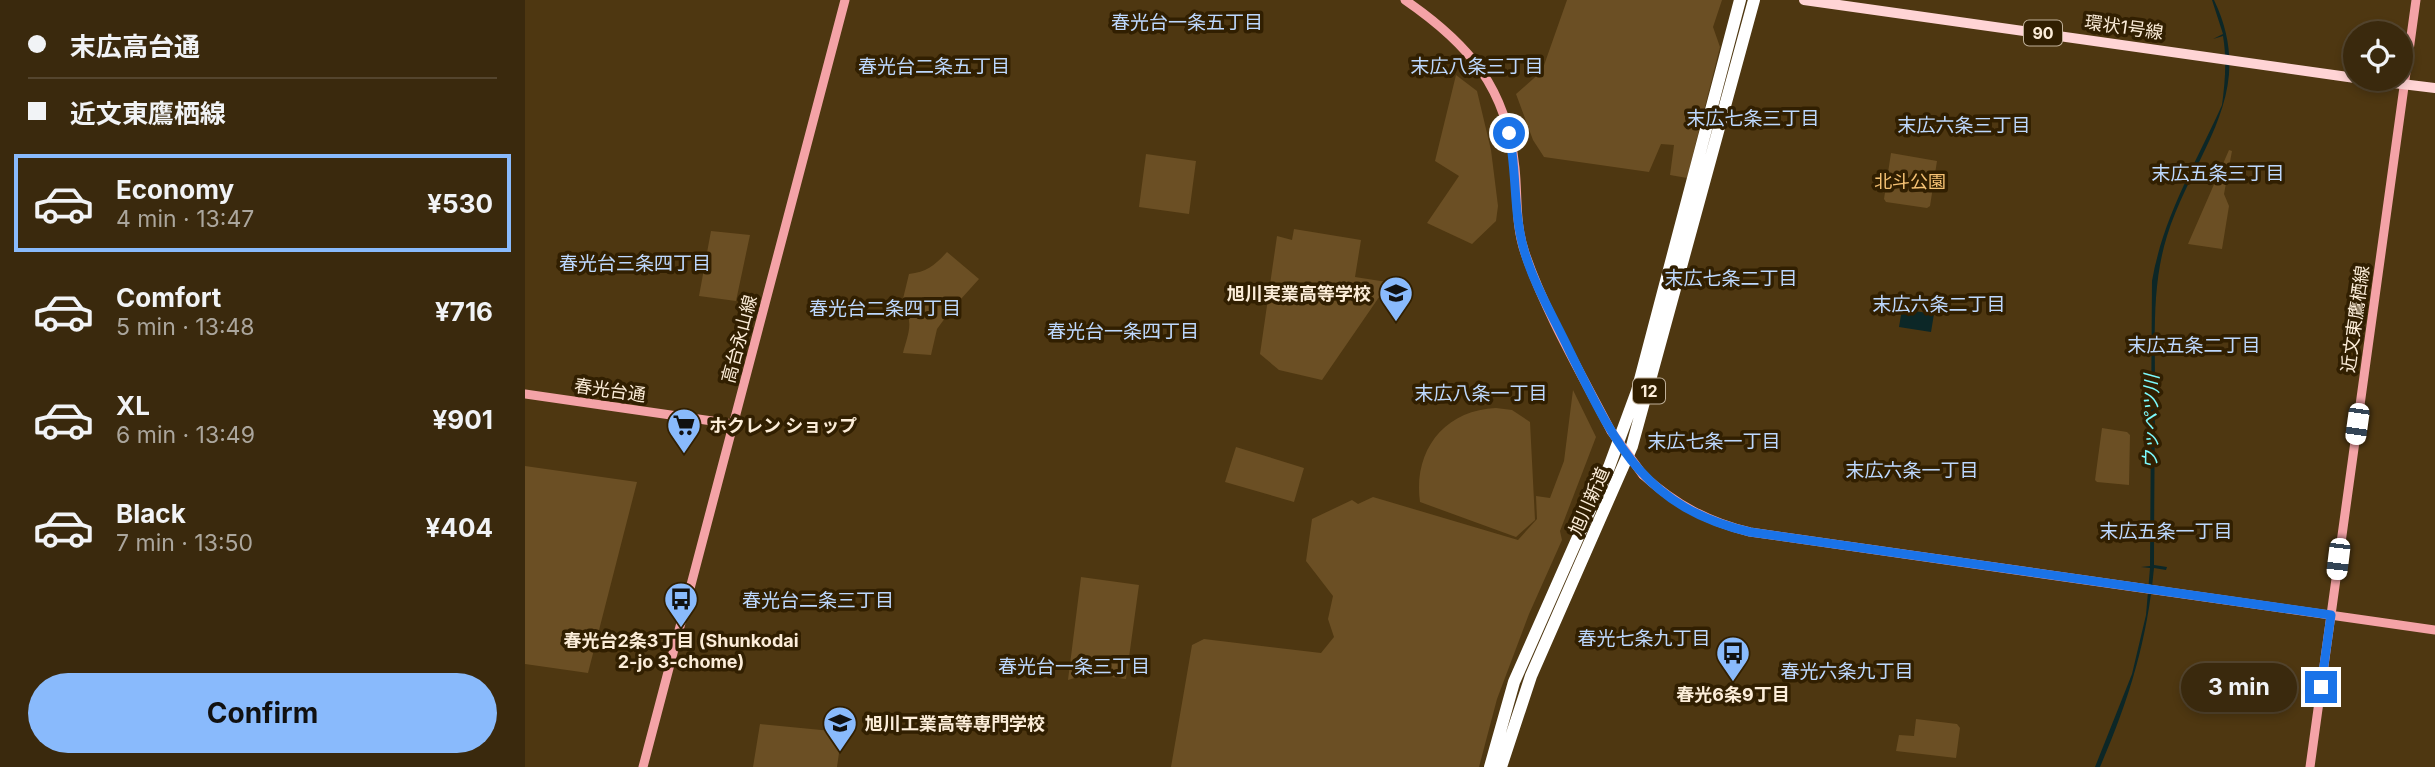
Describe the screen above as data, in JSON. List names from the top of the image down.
{
  "streets": {
    "highway": ["12", "旭川新道"],
    "main road": ["環状1号線", "90"],
    "street": ["近文東鷹栖線", "高台永山線", "春光台通"]
  },
  "crossings": [
    ["高台永山線", "春光台通"]
  ],
  "districts": [
    "春光台一条五丁目",
    "春光台二条五丁目",
    "末広八条三丁目",
    "末広七条三丁目",
    "末広六条三丁目",
    "末広五条三丁目",
    "春光台三条四丁目",
    "末広七条二丁目",
    "末広六条二丁目",
    "春光台二条四丁目",
    "春光台一条四丁目",
    "末広五条二丁目",
    "末広八条一丁目",
    "末広七条一丁目",
    "末広六条一丁目",
    "末広五条一丁目",
    "春光台二条三丁目",
    "春光七条九丁目",
    "春光台一条三丁目",
    "春光六条九丁目"
  ],
  "water": ["ウッペツ川"],
  "parks": ["北斗公園"],
  "places": {
    "school or university": ["旭川実業高等学校", "旭川工業高等専門学校"],
    "supermarket": ["ホクレン ショップ"],
    "bus stop": ["春光台2条3丁目 (Shunkodai 2-jo 3-chome)", "春光6条9丁目"]
  },
  "page": {
    "banner": ["末広高台通", "近文東鷹栖線"],
    "list": [
      {
        "name": "Economy",
        "note": "4 min · 13:47",
        "value": "¥530"
      },
      {
        "name": "Comfort",
        "note": "5 min · 13:48",
        "value": "¥716"
      },
      {
        "name": "XL",
        "note": "6 min · 13:49",
        "value": "¥901"
      },
      {
        "name": "Black",
        "note": "7 min · 13:50",
        "value": "¥404"
      }
    ],
    "buttons": "Confirm",
    "bubble": "3 min"
  }
}
